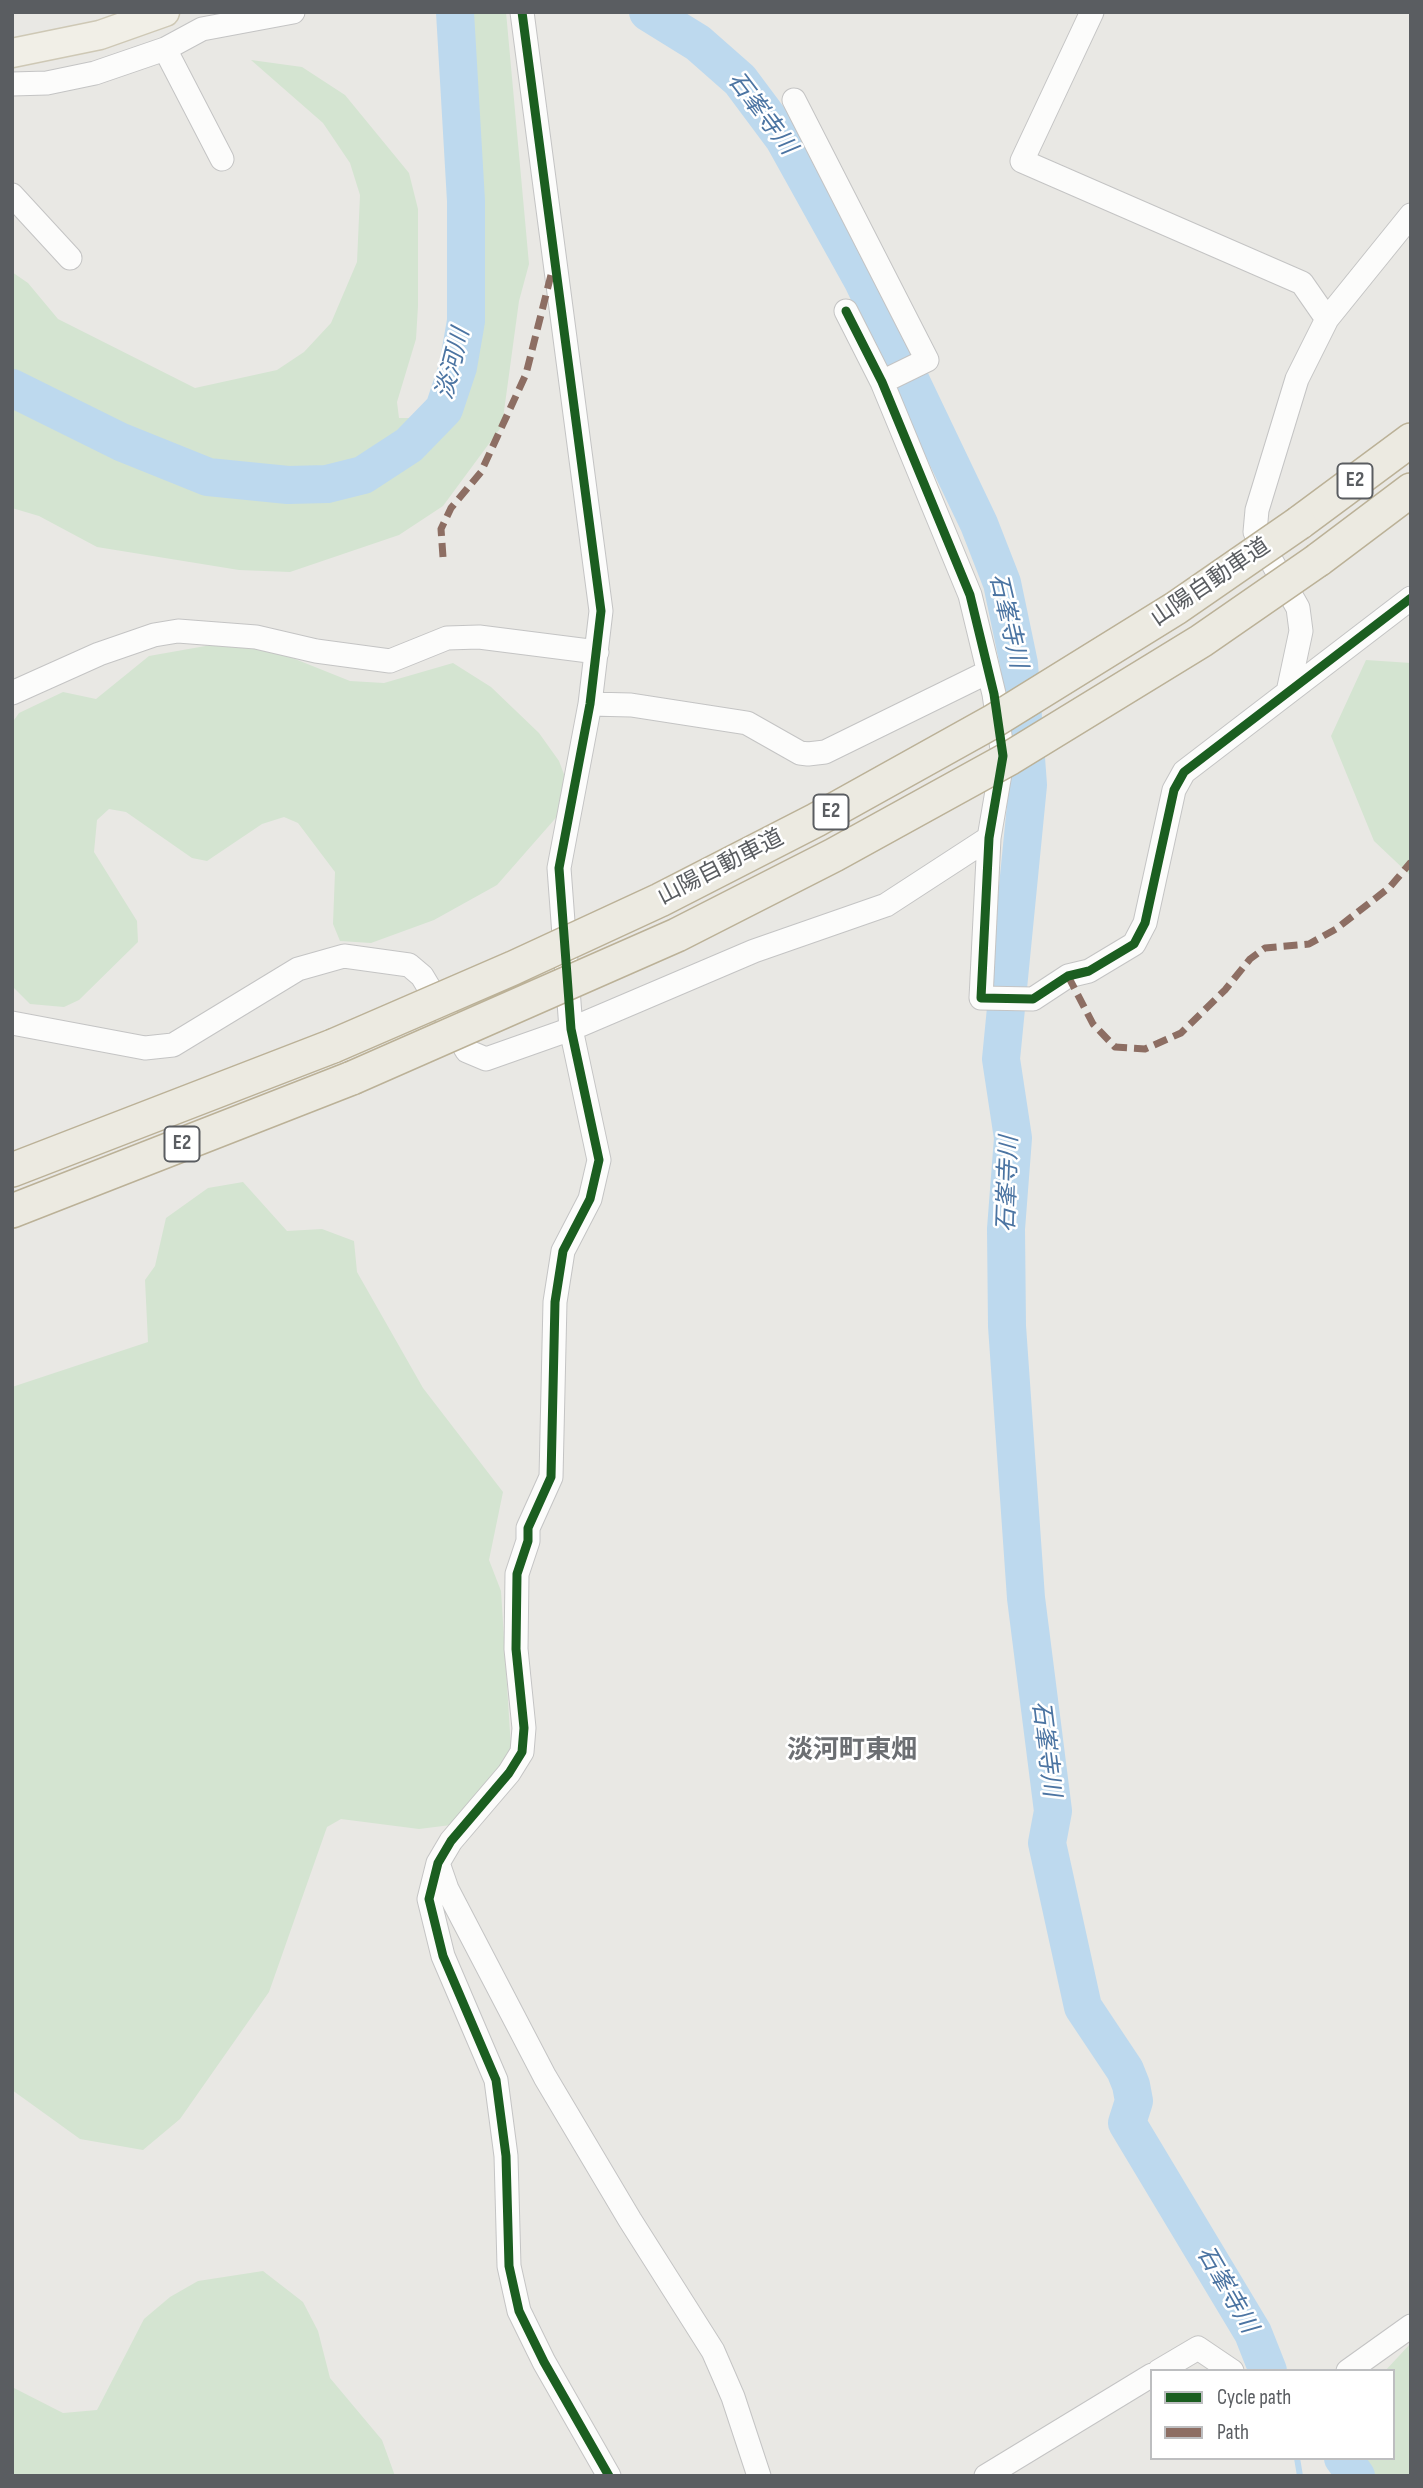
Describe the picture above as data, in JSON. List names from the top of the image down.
{
  "streets": {
    "highway": ["E2", "山陽自動車道"]
  },
  "districts": ["淡河町東畑"],
  "water": ["石峯寺川", "淡河川"],
  "legend": ["Cycle path", "Path"]
}
